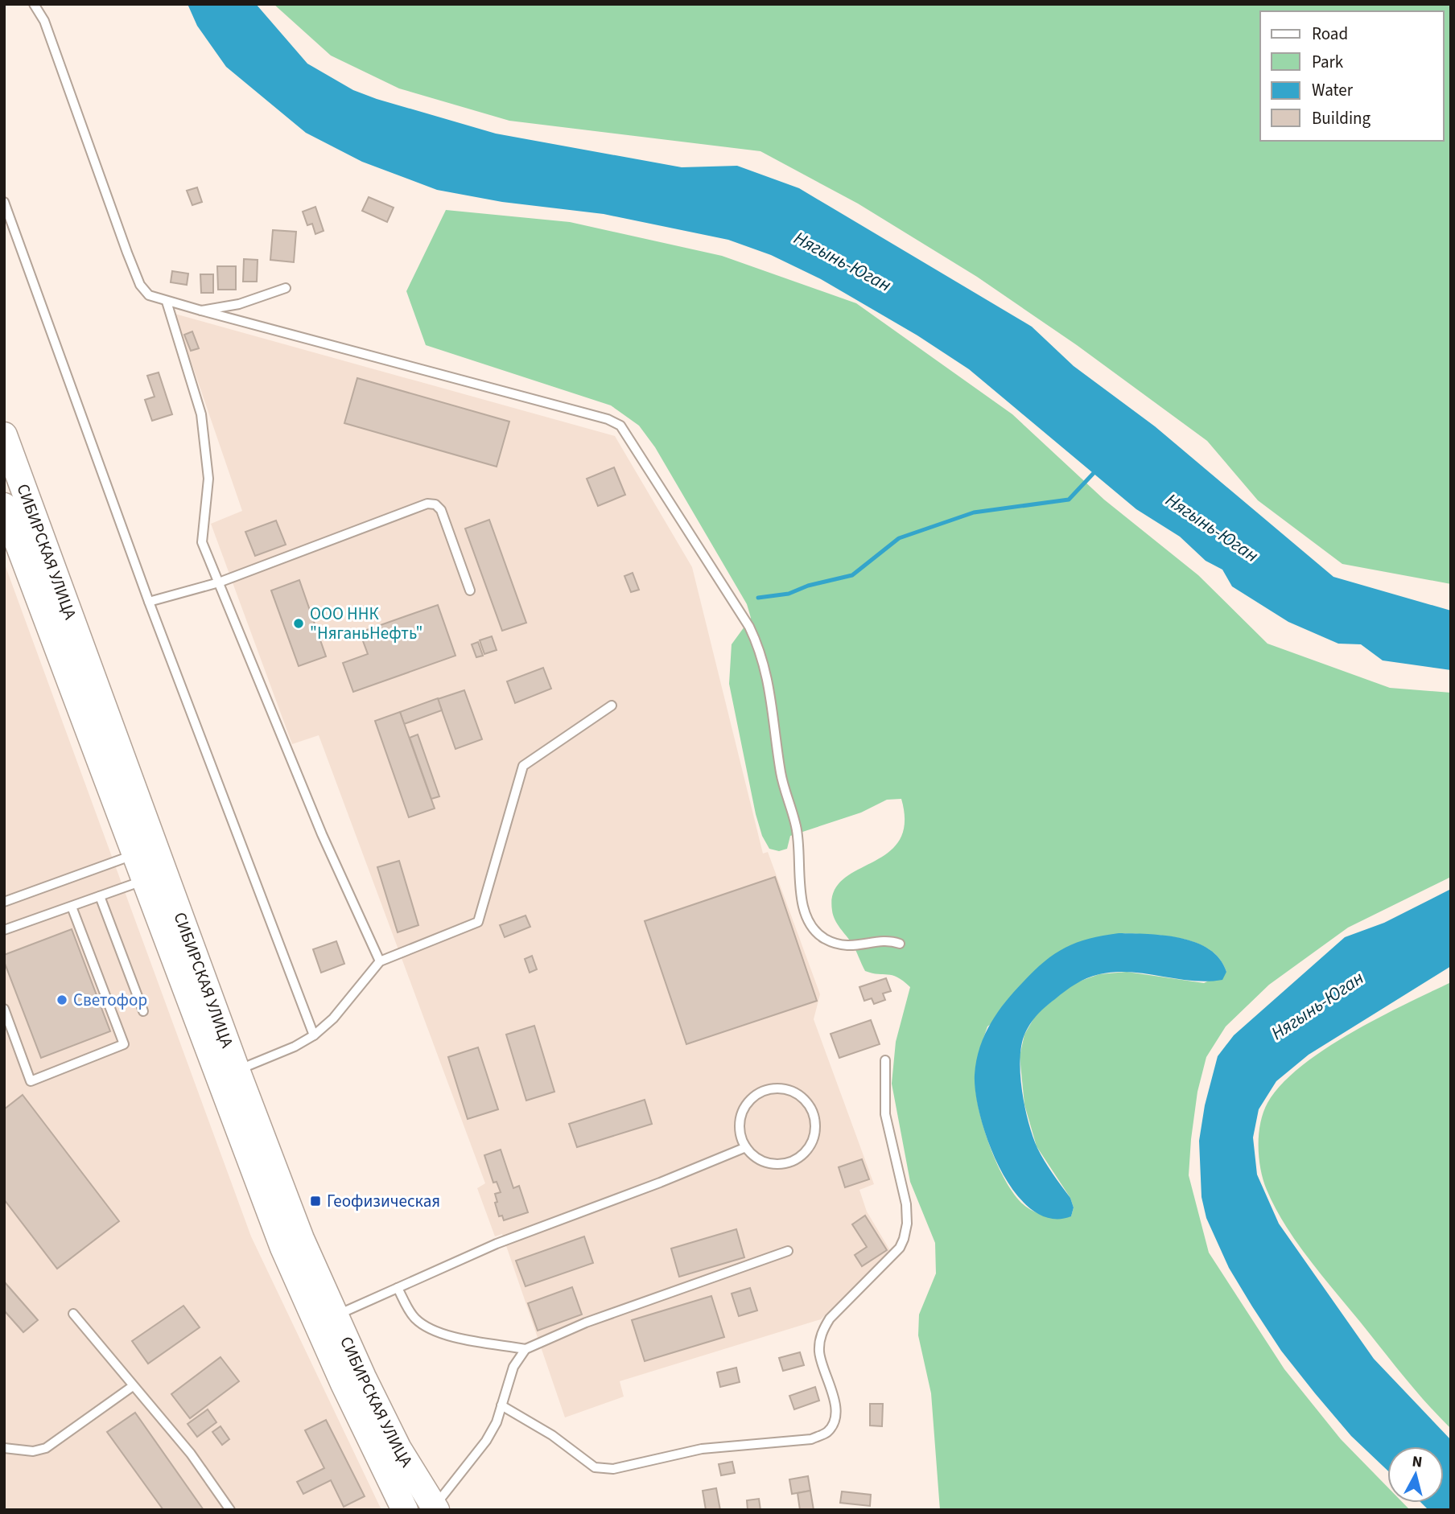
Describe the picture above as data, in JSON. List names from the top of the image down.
{
  "streets": {
    "main road": ["СИБИРСКАЯ УЛИЦА"]
  },
  "water": ["Нягынь-Юган"],
  "places": {
    "other": ["ООО ННК \"НяганьНефть\"", "Светофор"],
    "transit": ["Геофизическая"]
  },
  "legend": [
    "Road",
    "Park",
    "Water",
    "Building"
  ],
  "north": "top"
}
